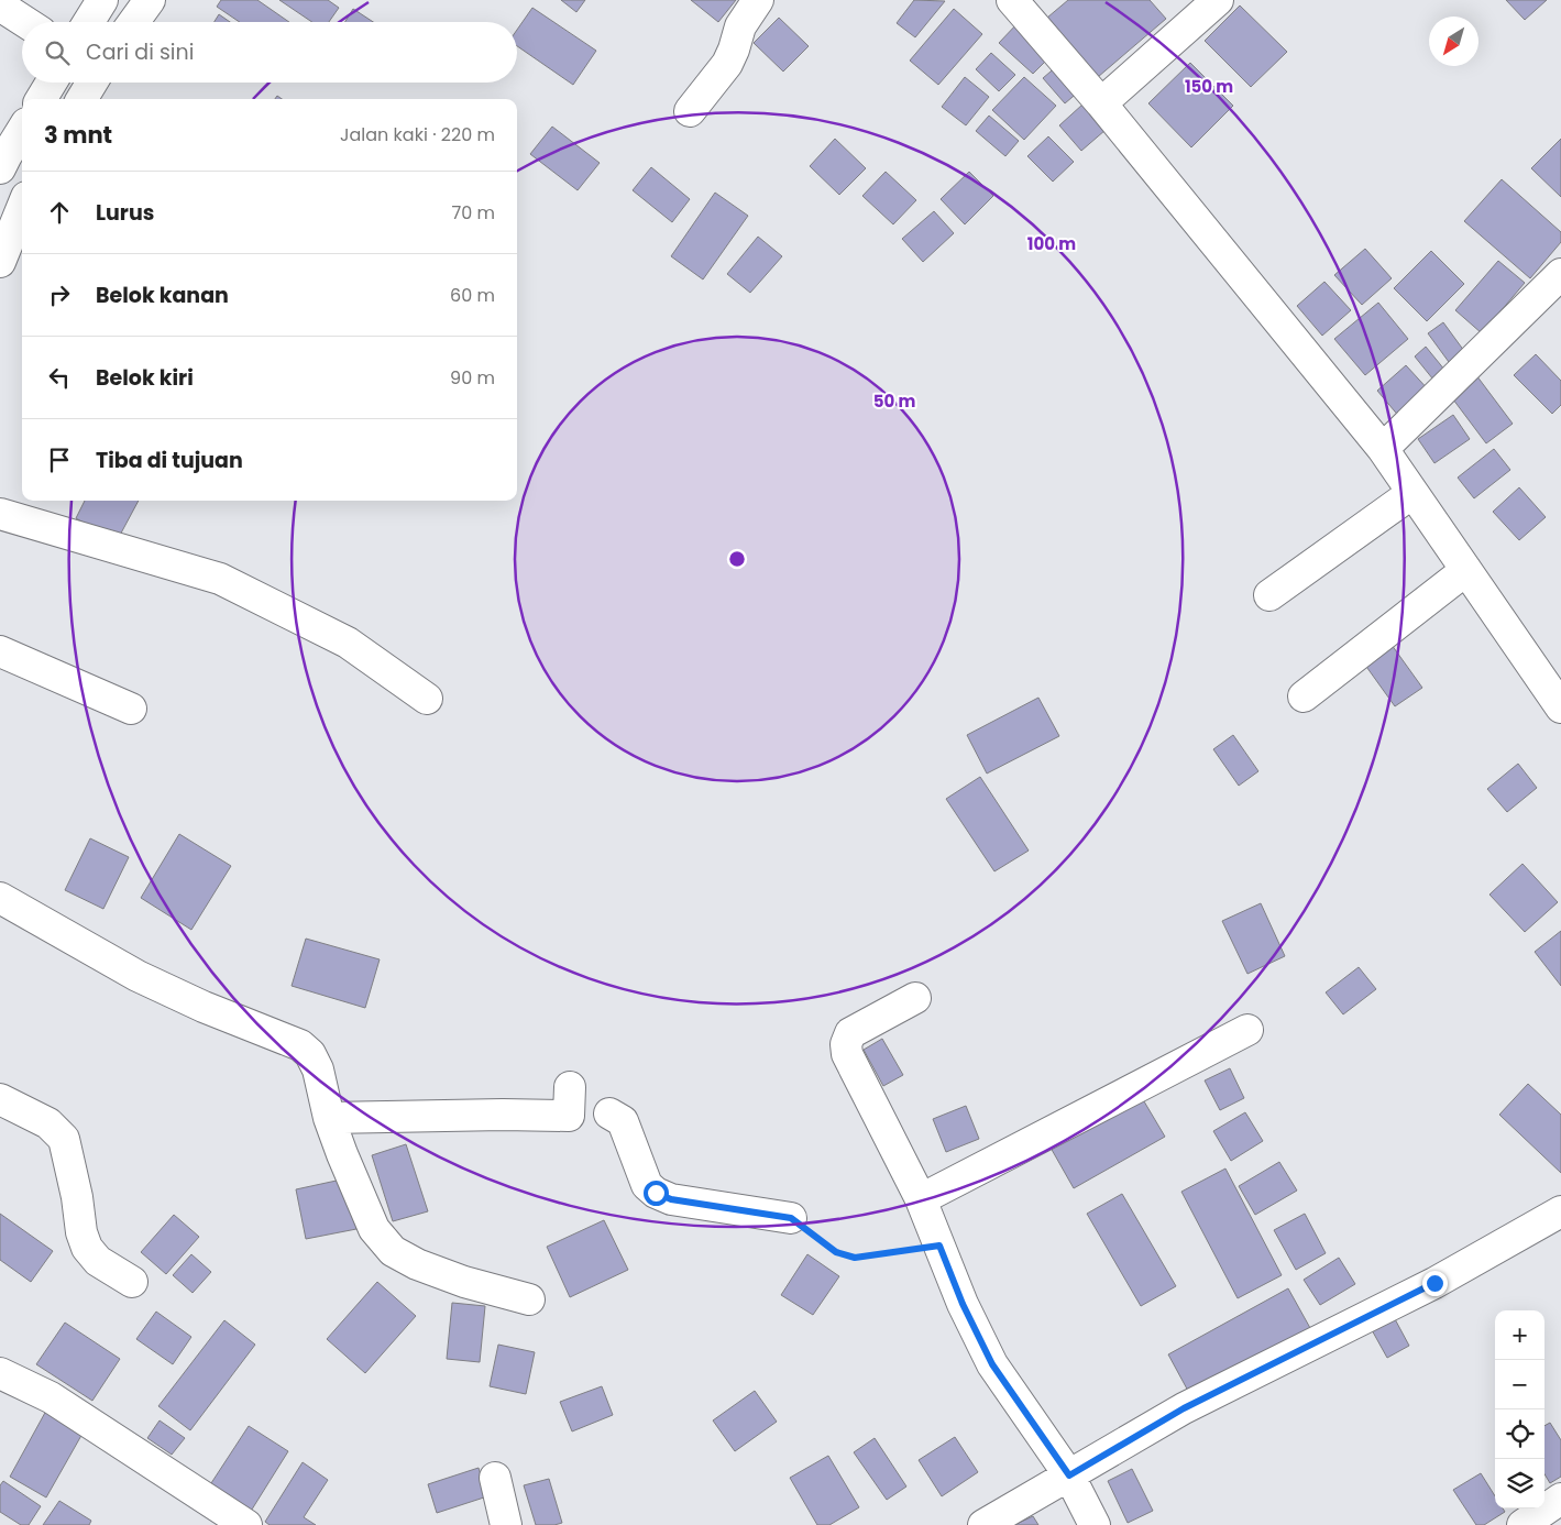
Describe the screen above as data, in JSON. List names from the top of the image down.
{
  "north": "bottom left",
  "page": {
    "search": "Cari di sini",
    "heading": ["3 mnt", "Jalan kaki · 220 m"],
    "list": [
      ["Lurus", "70 m"],
      ["Belok kanan", "60 m"],
      ["Belok kiri", "90 m"],
      "Tiba di tujuan"
    ],
    "map_buttons": ["+", "−"]
  },
  "rings": ["150 m", "100 m", "50 m"]
}
